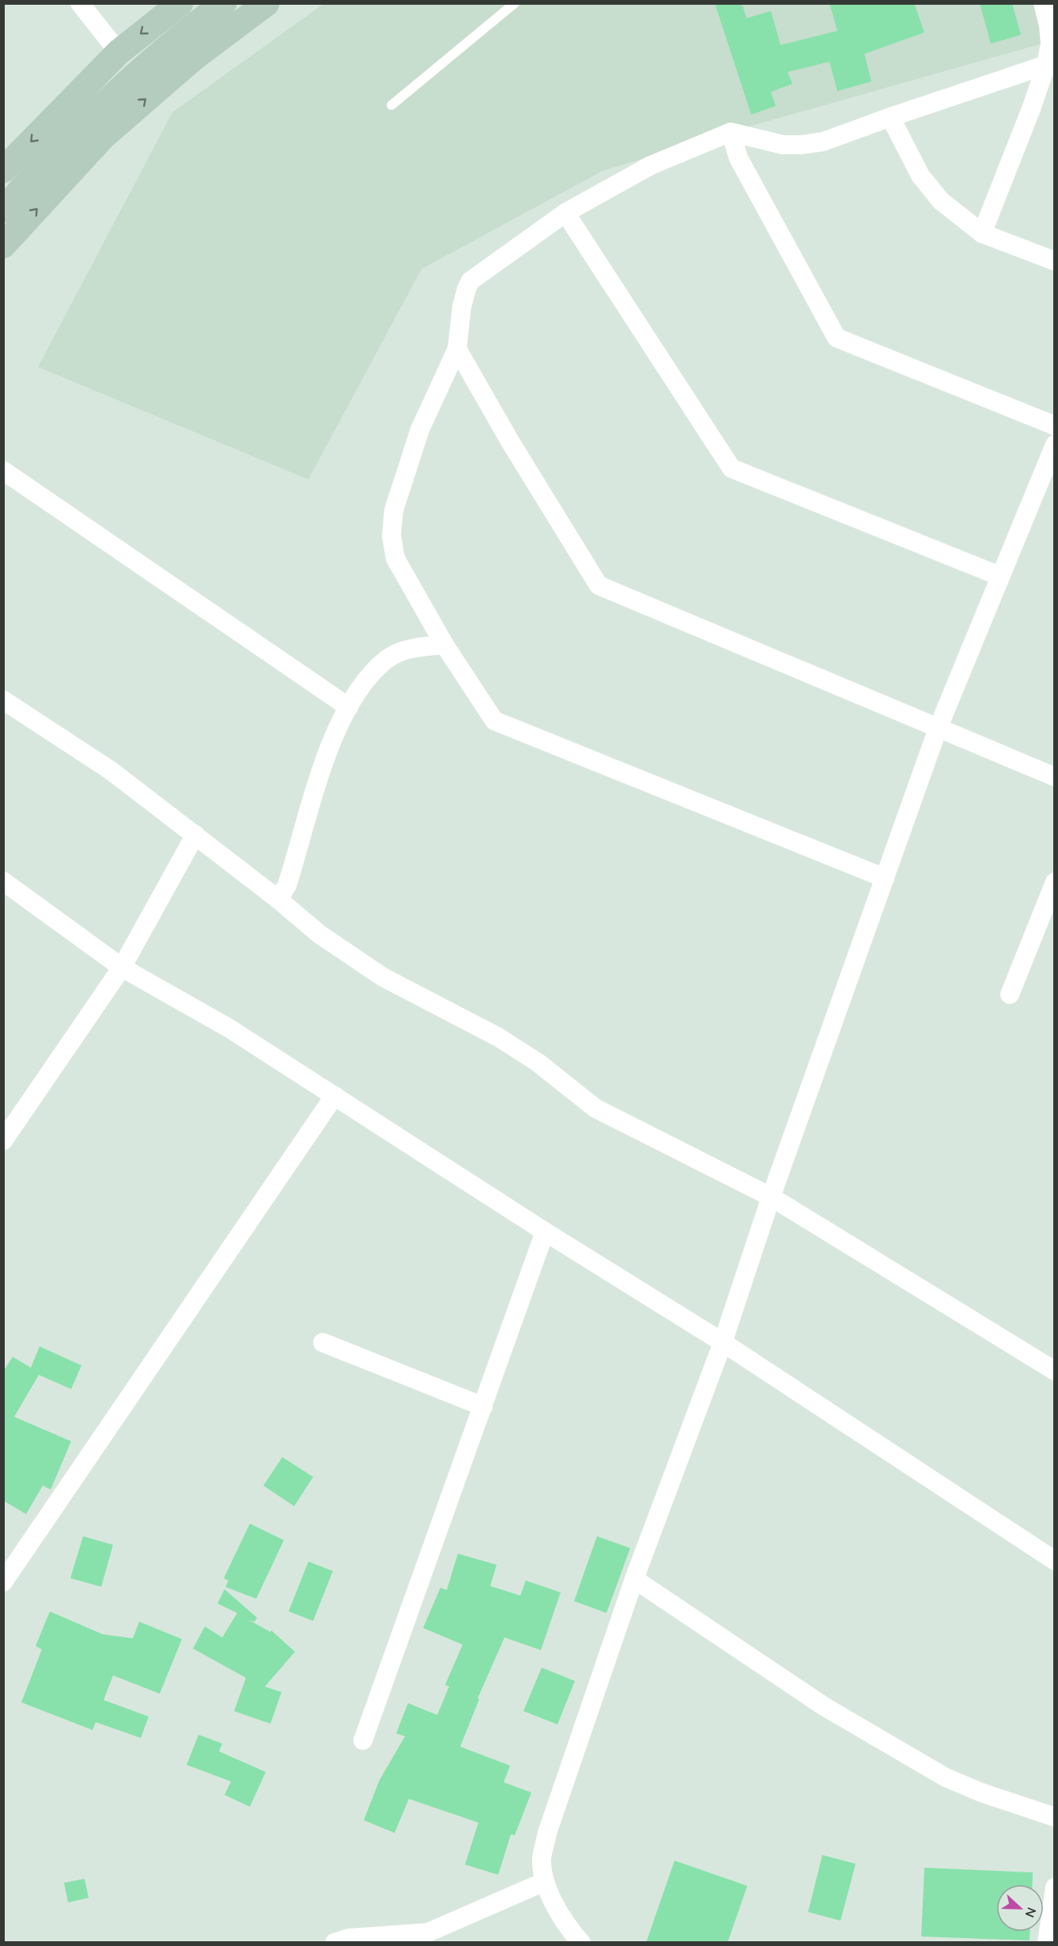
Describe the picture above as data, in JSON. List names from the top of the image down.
{
  "north": "right"
}
